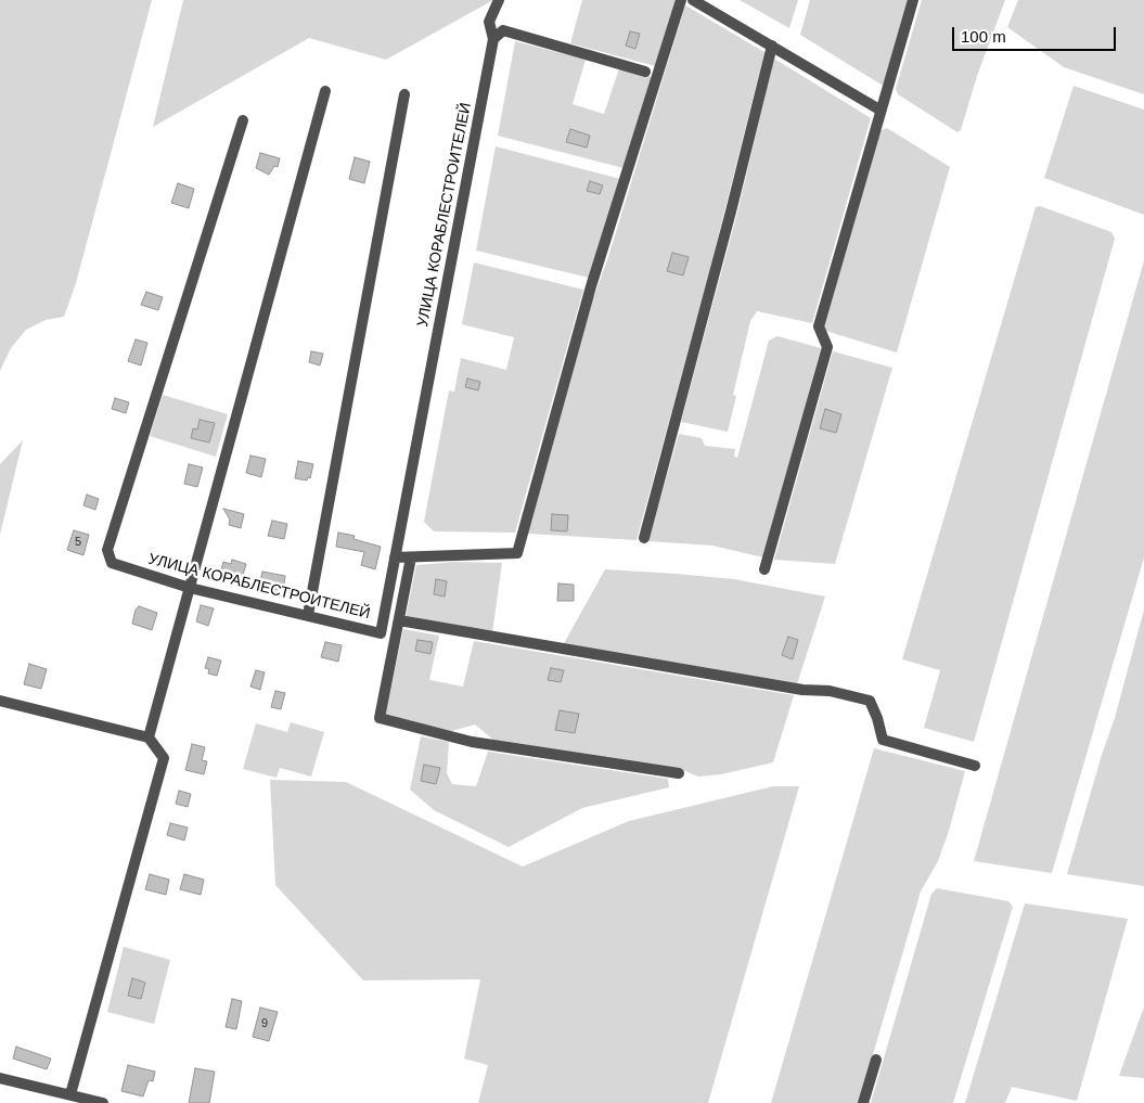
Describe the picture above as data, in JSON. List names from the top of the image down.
{
  "streets": {
    "street": ["УЛИЦА КОРАБЛЕСТРОИТЕЛЕЙ"]
  },
  "house_numbers": ["5", "9"],
  "scale_bar": "100 m"
}
